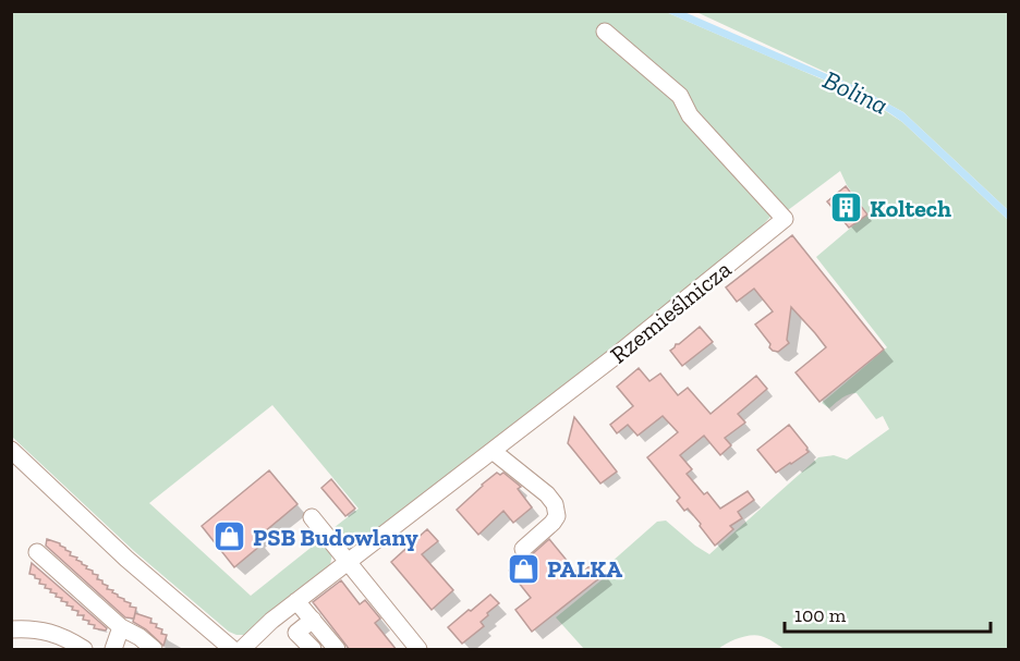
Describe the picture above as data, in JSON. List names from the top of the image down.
{
  "streets": {
    "street": ["Rzemieślnicza"]
  },
  "water": ["Bolina"],
  "places": {
    "building": ["Koltech"],
    "shop": ["PSB Budowlany", "PALKA"]
  },
  "scale_bar": "100 m"
}
